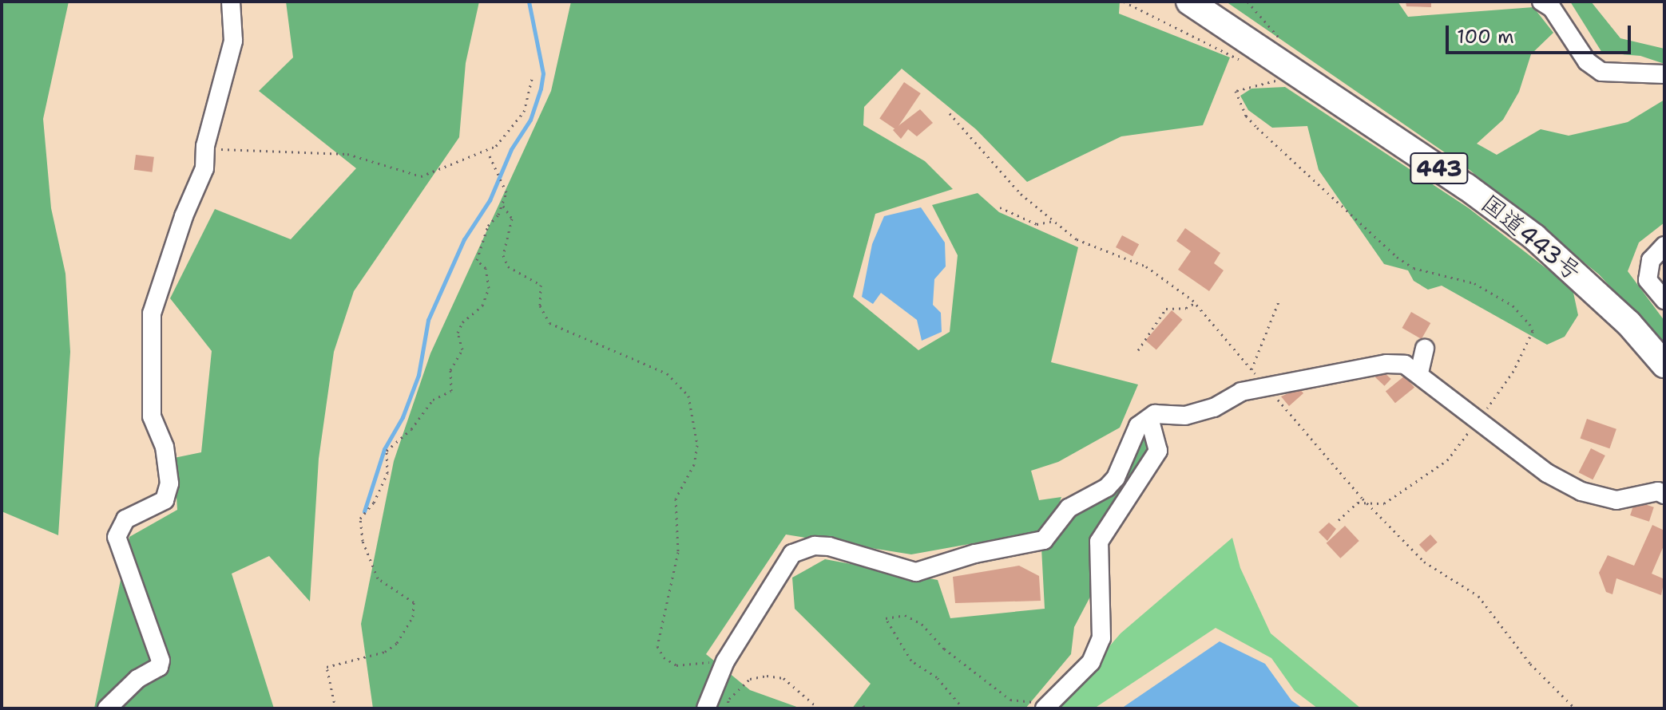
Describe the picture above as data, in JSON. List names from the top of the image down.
{
  "streets": {
    "highway": ["443", "国道443号"]
  },
  "scale_bar": "100 m"
}
